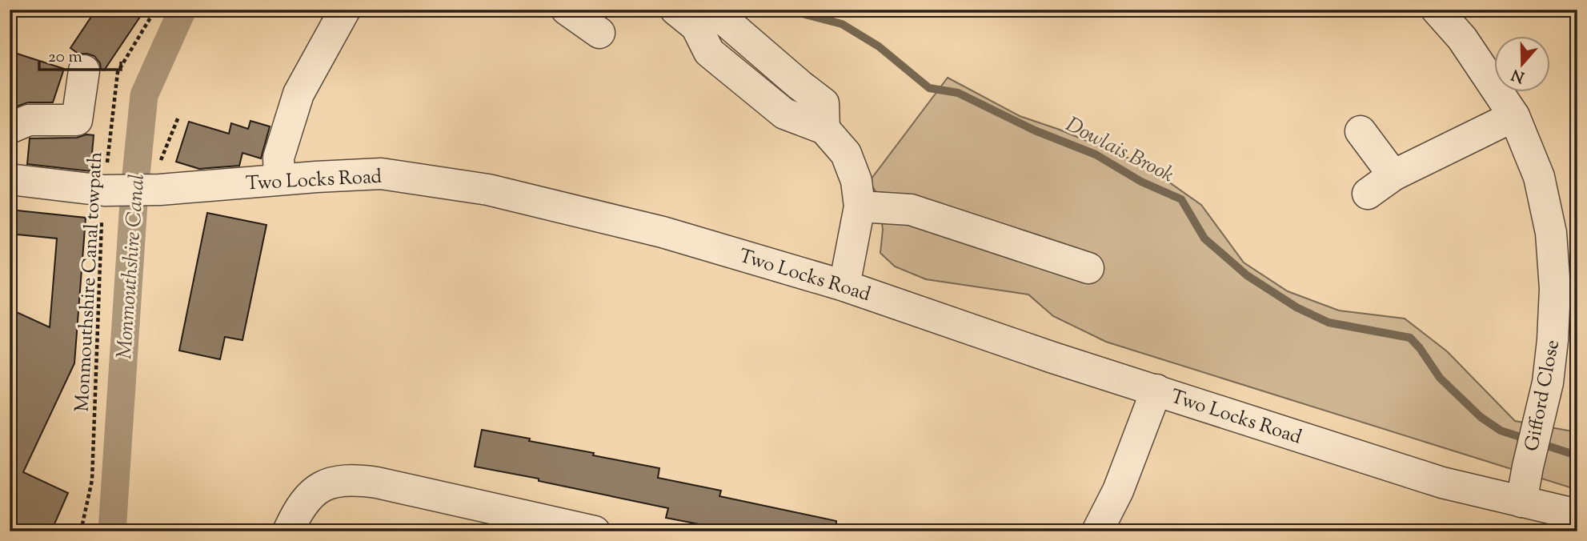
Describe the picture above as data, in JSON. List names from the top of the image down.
{
  "streets": {
    "street": ["Two Locks Road", "Gifford Close"],
    "path": ["Monmouthshire Canal towpath"]
  },
  "crossings": [
    ["Two Locks Road", "Monmouthshire Canal towpath"],
    ["Two Locks Road", "Gifford Close"]
  ],
  "water": ["Dowlais Brook", "Monmouthshire Canal"],
  "scale_bar": "20 m",
  "north": "bottom"
}
